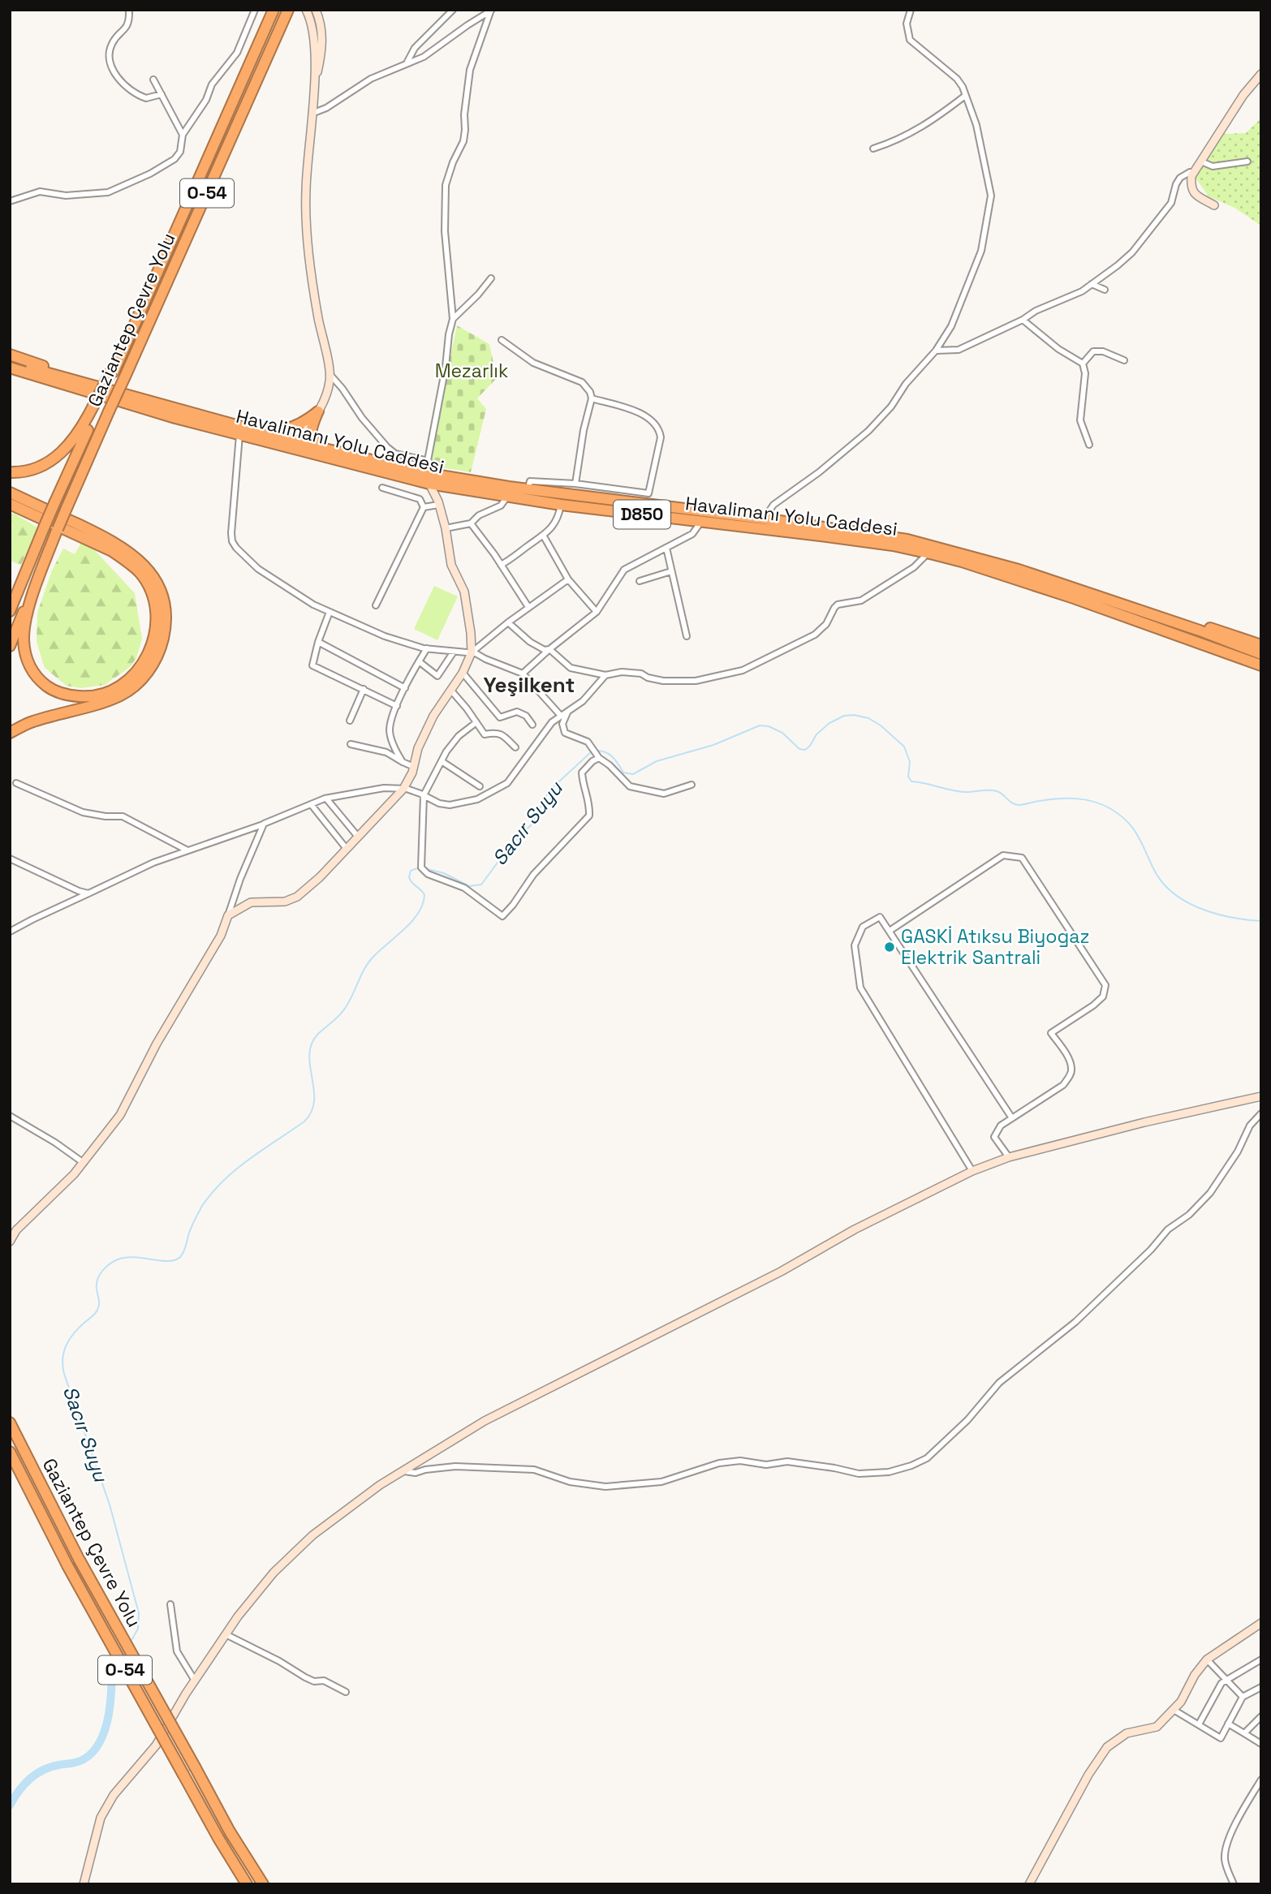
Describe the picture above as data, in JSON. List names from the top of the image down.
{
  "streets": {
    "highway": [
      "O-54",
      "Gaziantep Çevre Yolu",
      "Havalimanı Yolu Caddesi",
      "D850"
    ]
  },
  "districts": ["Yeşilkent"],
  "water": ["Sacır Suyu"],
  "parks": ["Mezarlık"],
  "places": ["GASKİ Atıksu Biyogaz Elektrik Santrali"]
}
